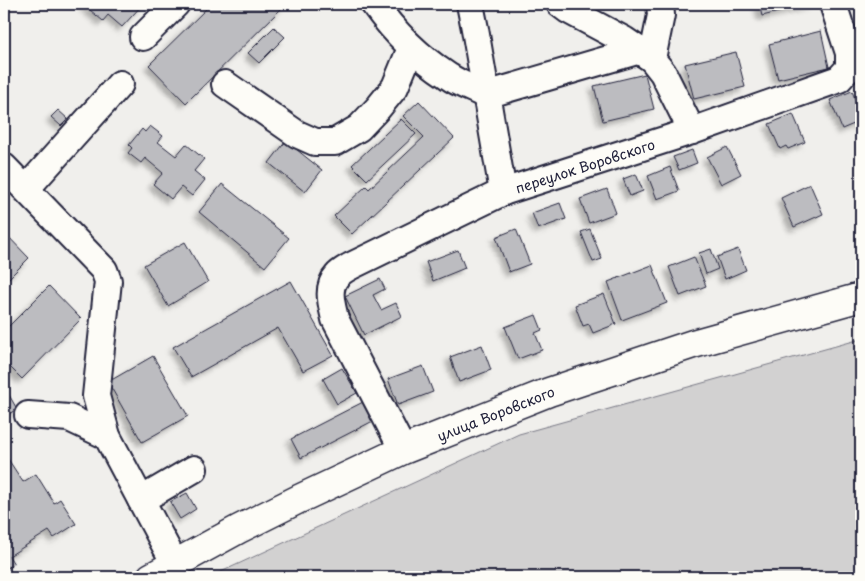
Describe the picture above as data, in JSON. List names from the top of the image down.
{
  "streets": {
    "main road": ["улица Воровского"],
    "street": ["переулок Воровского"]
  },
  "crossings": [
    ["переулок Воровского", "улица Воровского"]
  ]
}
